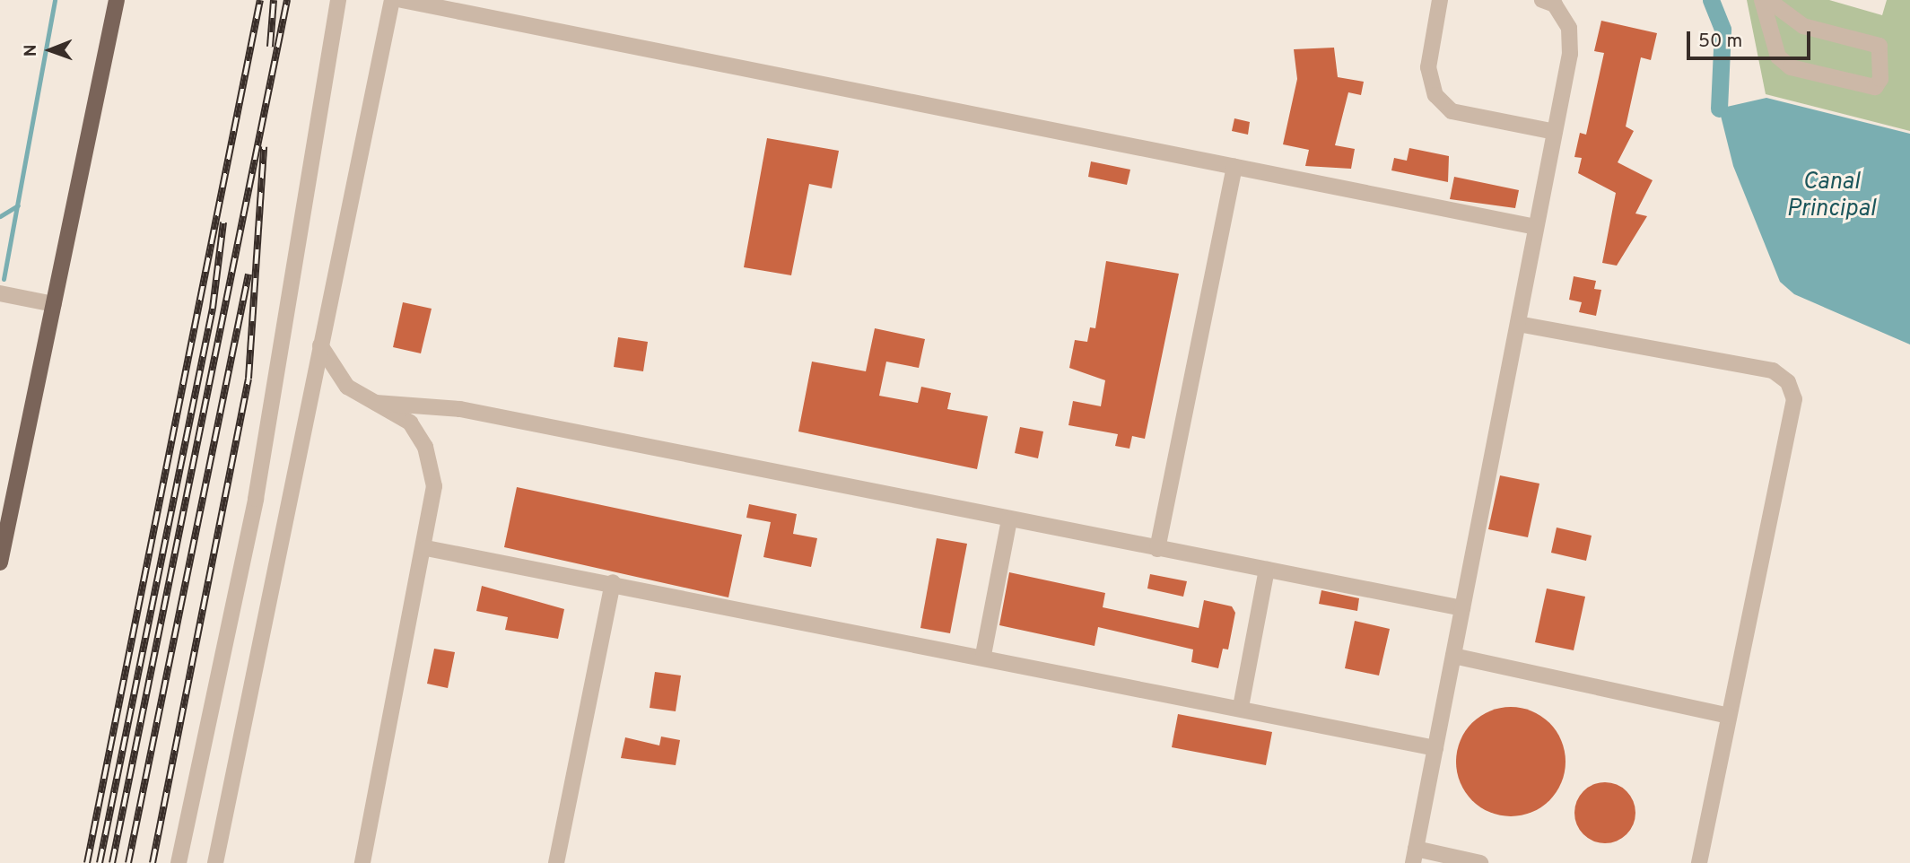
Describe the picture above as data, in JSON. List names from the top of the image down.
{
  "water": ["Canal Principal"],
  "scale_bar": "50 m",
  "north": "left"
}
